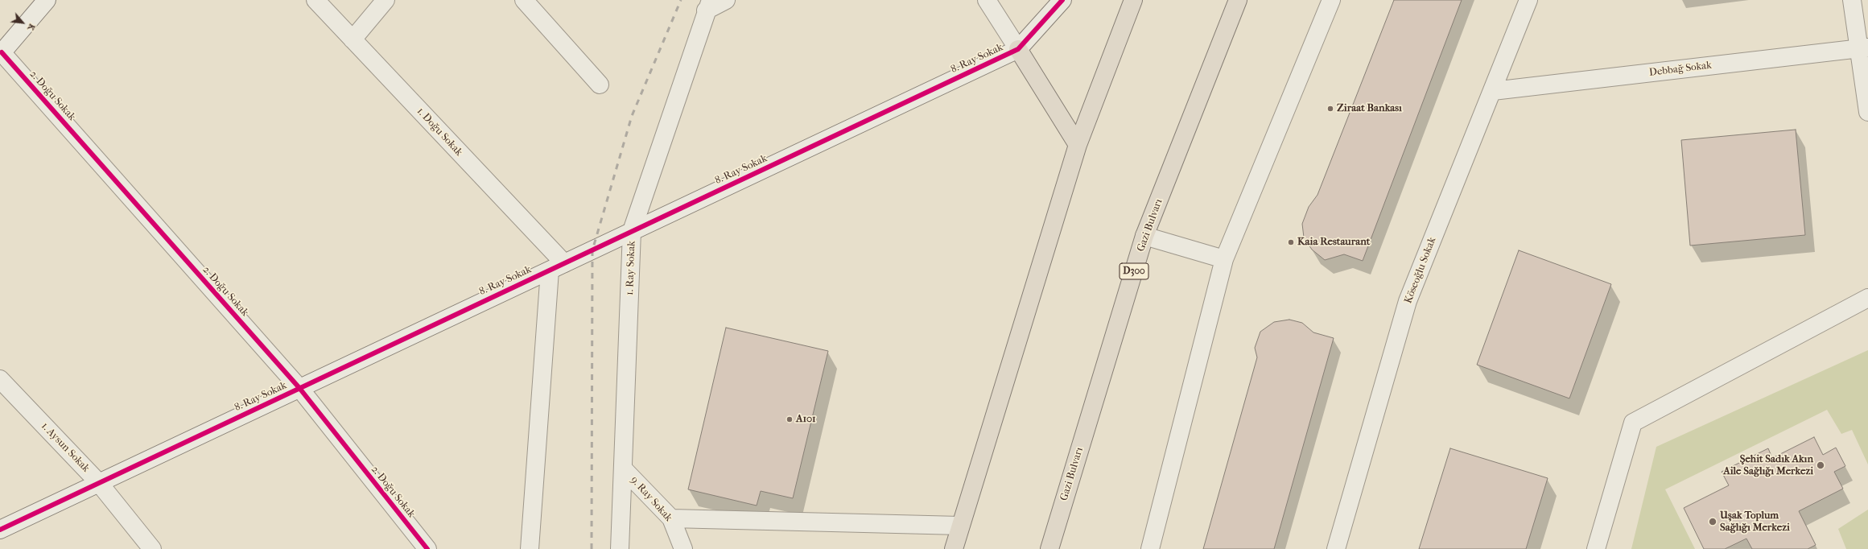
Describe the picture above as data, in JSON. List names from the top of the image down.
{
  "streets": {
    "highway": ["Gazi Bulvarı", "D300"],
    "street": [
      "8. Ray Sokak",
      "Debbağ Sokak",
      "2. Doğu Sokak",
      "1. Doğu Sokak",
      "1. Ray Sokak",
      "Köseoğlu Sokak",
      "1. Aysun Sokak",
      "9. Ray Sokak"
    ]
  },
  "crossings": [
    ["8. Ray Sokak", "2. Doğu Sokak"],
    ["8. Ray Sokak", "1. Doğu Sokak"],
    ["8. Ray Sokak", "1. Ray Sokak"],
    ["8. Ray Sokak", "1. Aysun Sokak"],
    ["Debbağ Sokak", "Köseoğlu Sokak"],
    ["1. Ray Sokak", "9. Ray Sokak"]
  ],
  "places": [
    "Ziraat Bankası",
    "Kaia Restaurant",
    "A101",
    "Şehit Sadık Akın Aile Sağlığı Merkezi",
    "Uşak Toplum Sağlığı Merkezi"
  ],
  "north": "bottom right"
}
